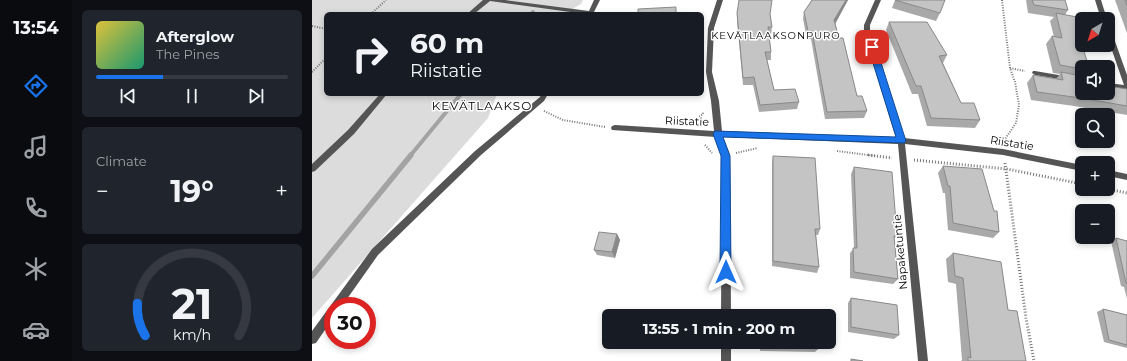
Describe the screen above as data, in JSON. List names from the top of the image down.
{
  "streets": {
    "street": ["Riistatie", "Napaketuntie"]
  },
  "crossings": [
    ["Riistatie", "Napaketuntie"]
  ],
  "districts": ["KEVÄTLAAKSONPURO", "KEVÄTLAAKSO"],
  "north": "bottom left",
  "page": {
    "tabs": "13:54",
    "map_buttons": ["+", "−"],
    "turn": ["60 m", "Riistatie"],
    "song": ["Afterglow", "The Pines"],
    "tile": "Climate",
    "heat": ["−", "19°", "+"],
    "limit": "30",
    "trip": "13:55 · 1 min · 200 m",
    "gauge": ["21", "km/h"]
  }
}
